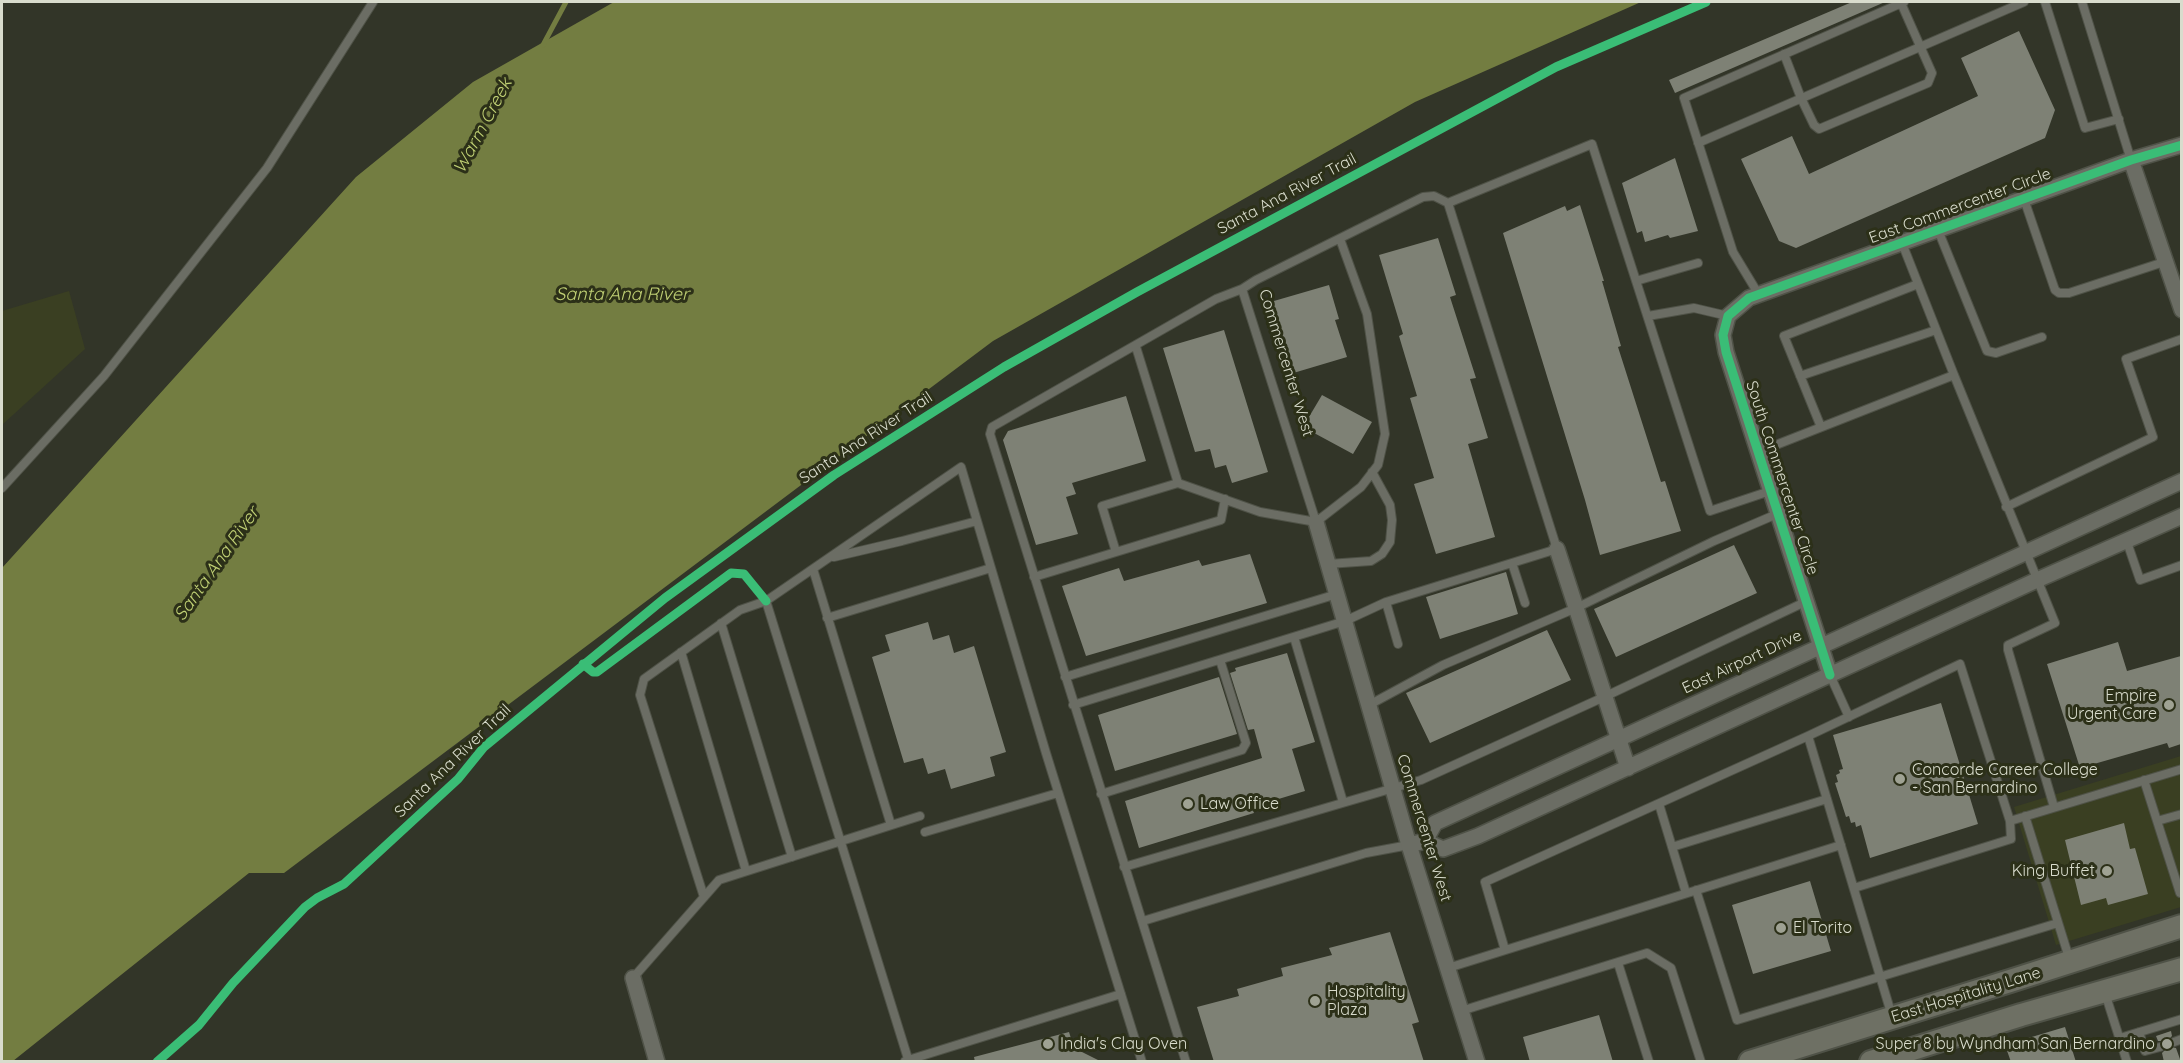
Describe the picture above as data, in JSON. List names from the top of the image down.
{
  "streets": {
    "main road": ["East Hospitality Lane"],
    "street": [
      "East Commercenter Circle",
      "Commercenter West",
      "South Commercenter Circle",
      "East Airport Drive"
    ],
    "cycle path": ["Santa Ana River Trail"]
  },
  "crossings": [
    ["South Commercenter Circle", "East Airport Drive"]
  ],
  "water": ["Warm Creek", "Santa Ana River"],
  "places": [
    "Empire Urgent Care",
    "Concorde Career College - San Bernardino",
    "Law Office",
    "King Buffet",
    "El Torito",
    "Hospitality Plaza",
    "India's Clay Oven",
    "Super 8 by Wyndham San Bernardino"
  ]
}
